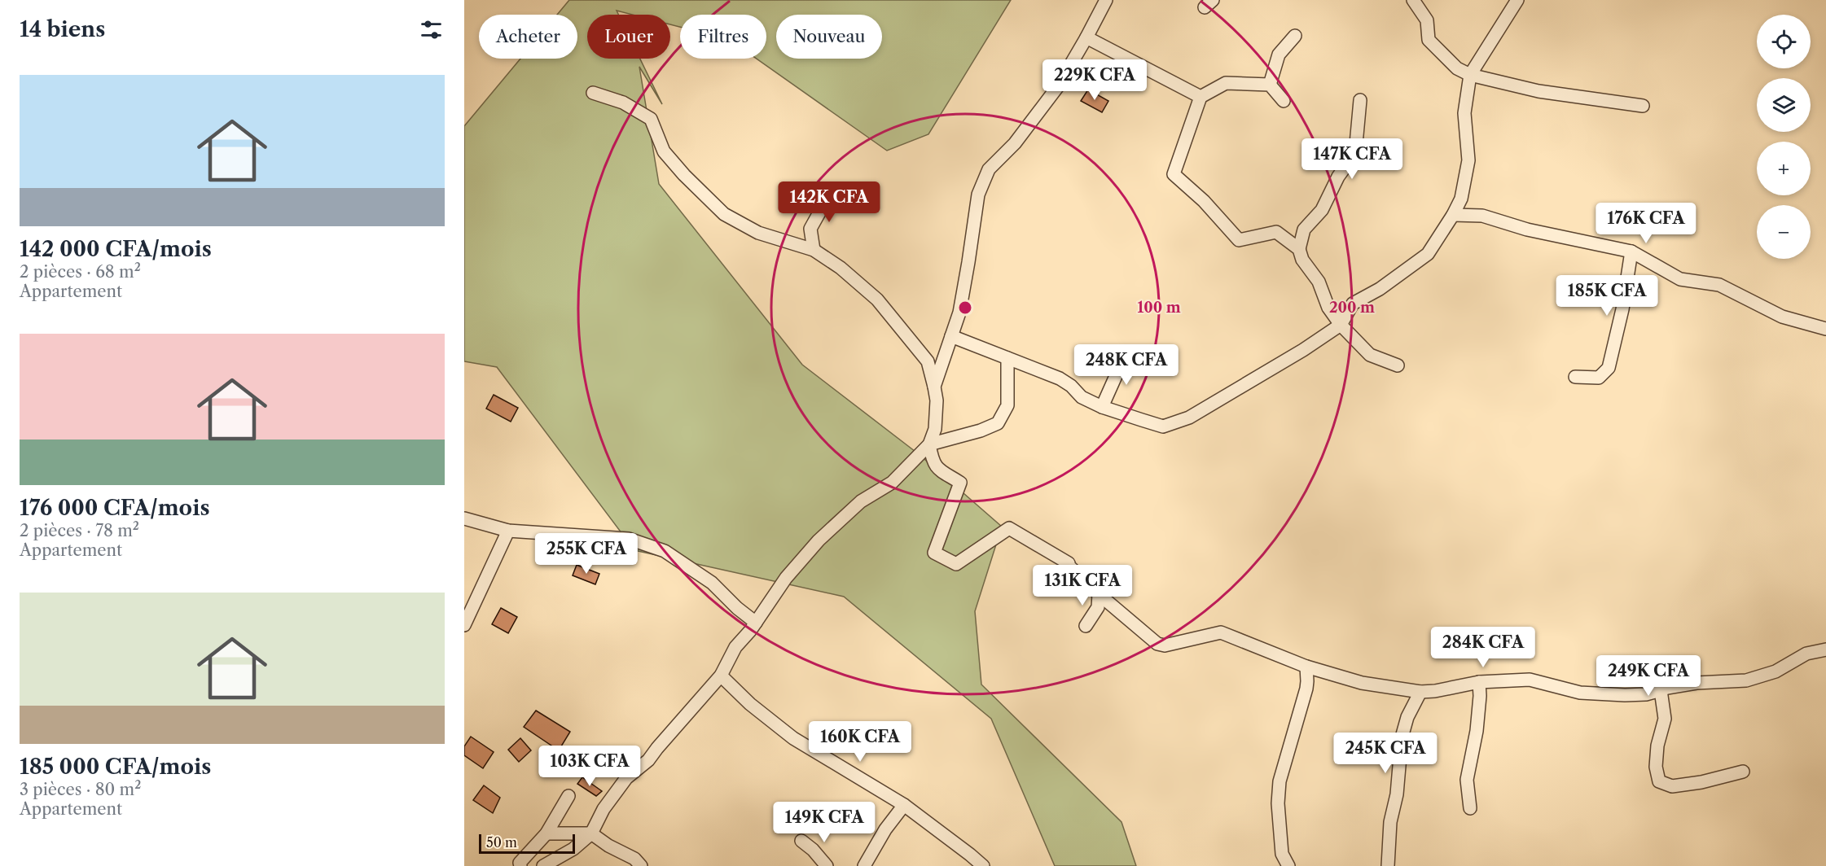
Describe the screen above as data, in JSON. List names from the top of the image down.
{
  "scale_bar": "50 m",
  "page": {
    "heading": "14 biens",
    "map_buttons": ["+", "−"],
    "chip": [
      "Acheter",
      "Louer",
      "Filtres",
      "Nouveau"
    ],
    "list": [
      {
        "name": "142 000 CFA/mois",
        "note": "2 pièces · 68 m² · Appartement"
      },
      {
        "name": "176 000 CFA/mois",
        "note": "2 pièces · 78 m² · Appartement"
      },
      {
        "name": "185 000 CFA/mois",
        "note": "3 pièces · 80 m² · Appartement"
      }
    ],
    "price": [
      "229K CFA",
      "147K CFA",
      "142K CFA",
      "176K CFA",
      "185K CFA",
      "248K CFA",
      "255K CFA",
      "131K CFA",
      "284K CFA",
      "249K CFA",
      "160K CFA",
      "245K CFA",
      "103K CFA",
      "149K CFA"
    ],
    "scale": "50 m"
  },
  "rings": ["100 m", "200 m"]
}
